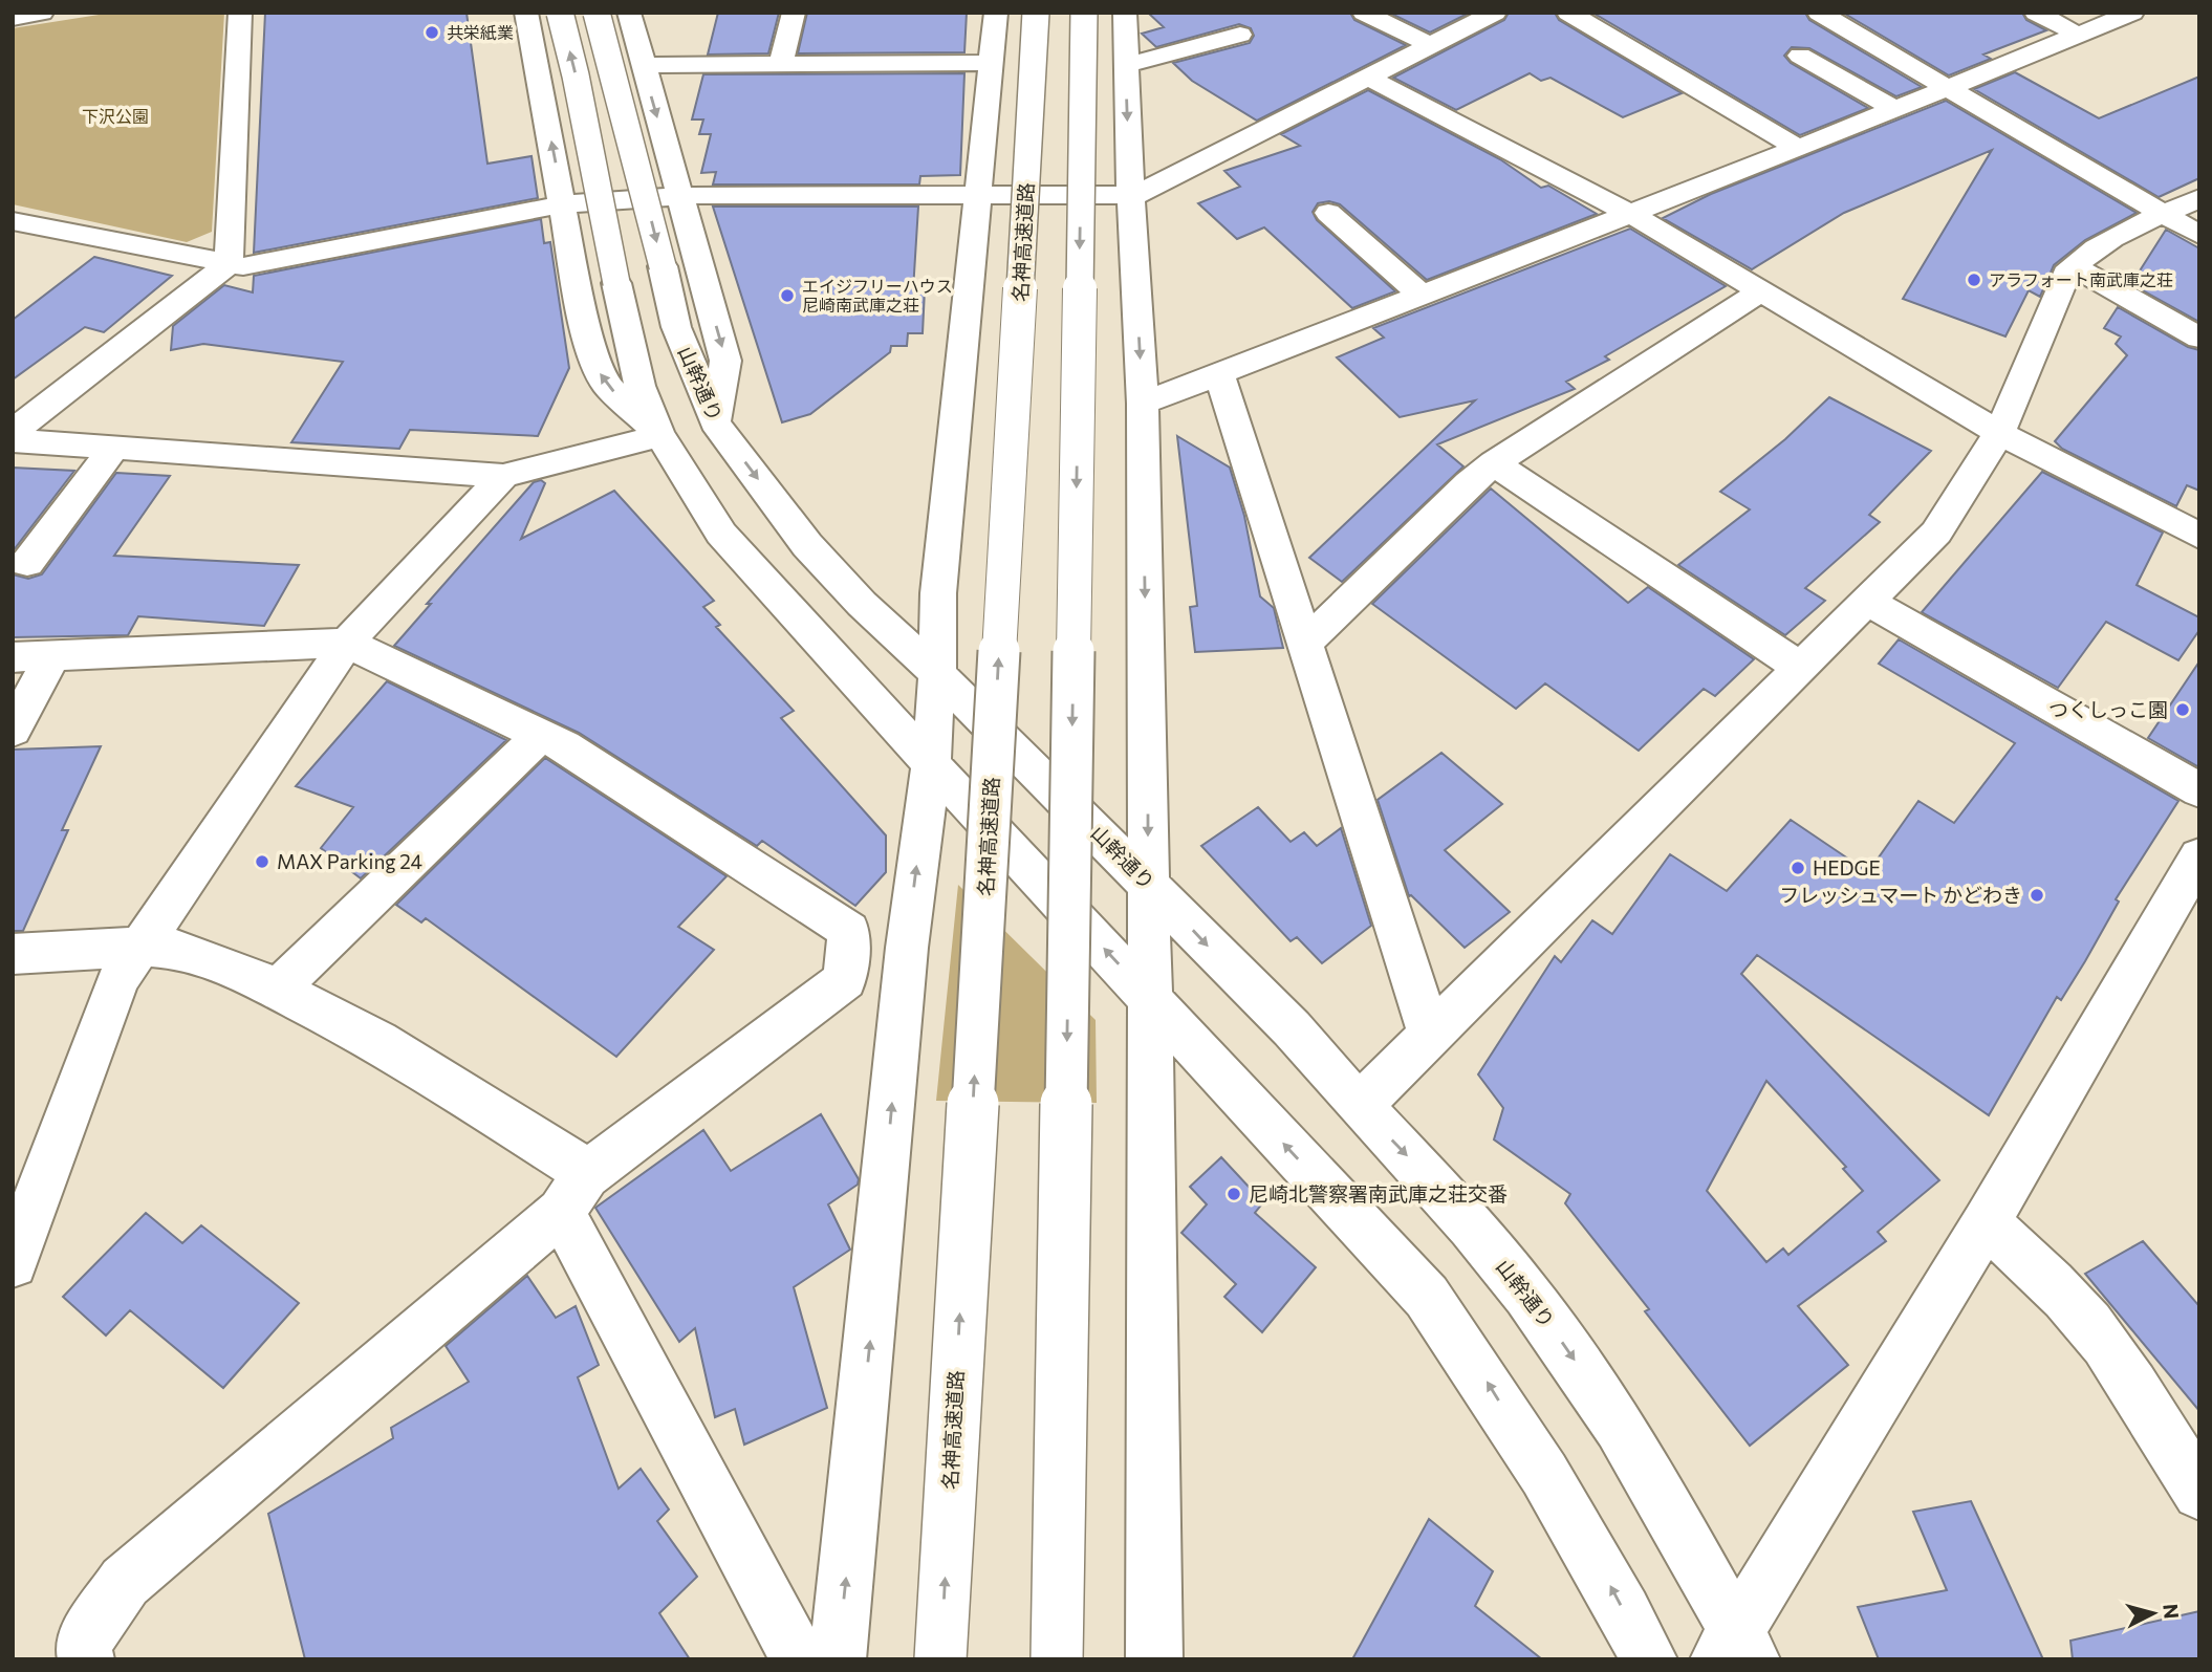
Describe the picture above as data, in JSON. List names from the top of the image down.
{
  "streets": {
    "main road": ["名神高速道路", "山幹通り"]
  },
  "parks": ["下沢公園"],
  "places": [
    "共栄紙業",
    "アラフォート南武庫之荘",
    "エイジフリーハウス 尼崎南武庫之荘",
    "つくしっこ園",
    "MAX Parking 24",
    "HEDGE",
    "フレッシュマート かどわき",
    "尼崎北警察署南武庫之荘交番"
  ],
  "north": "right"
}
